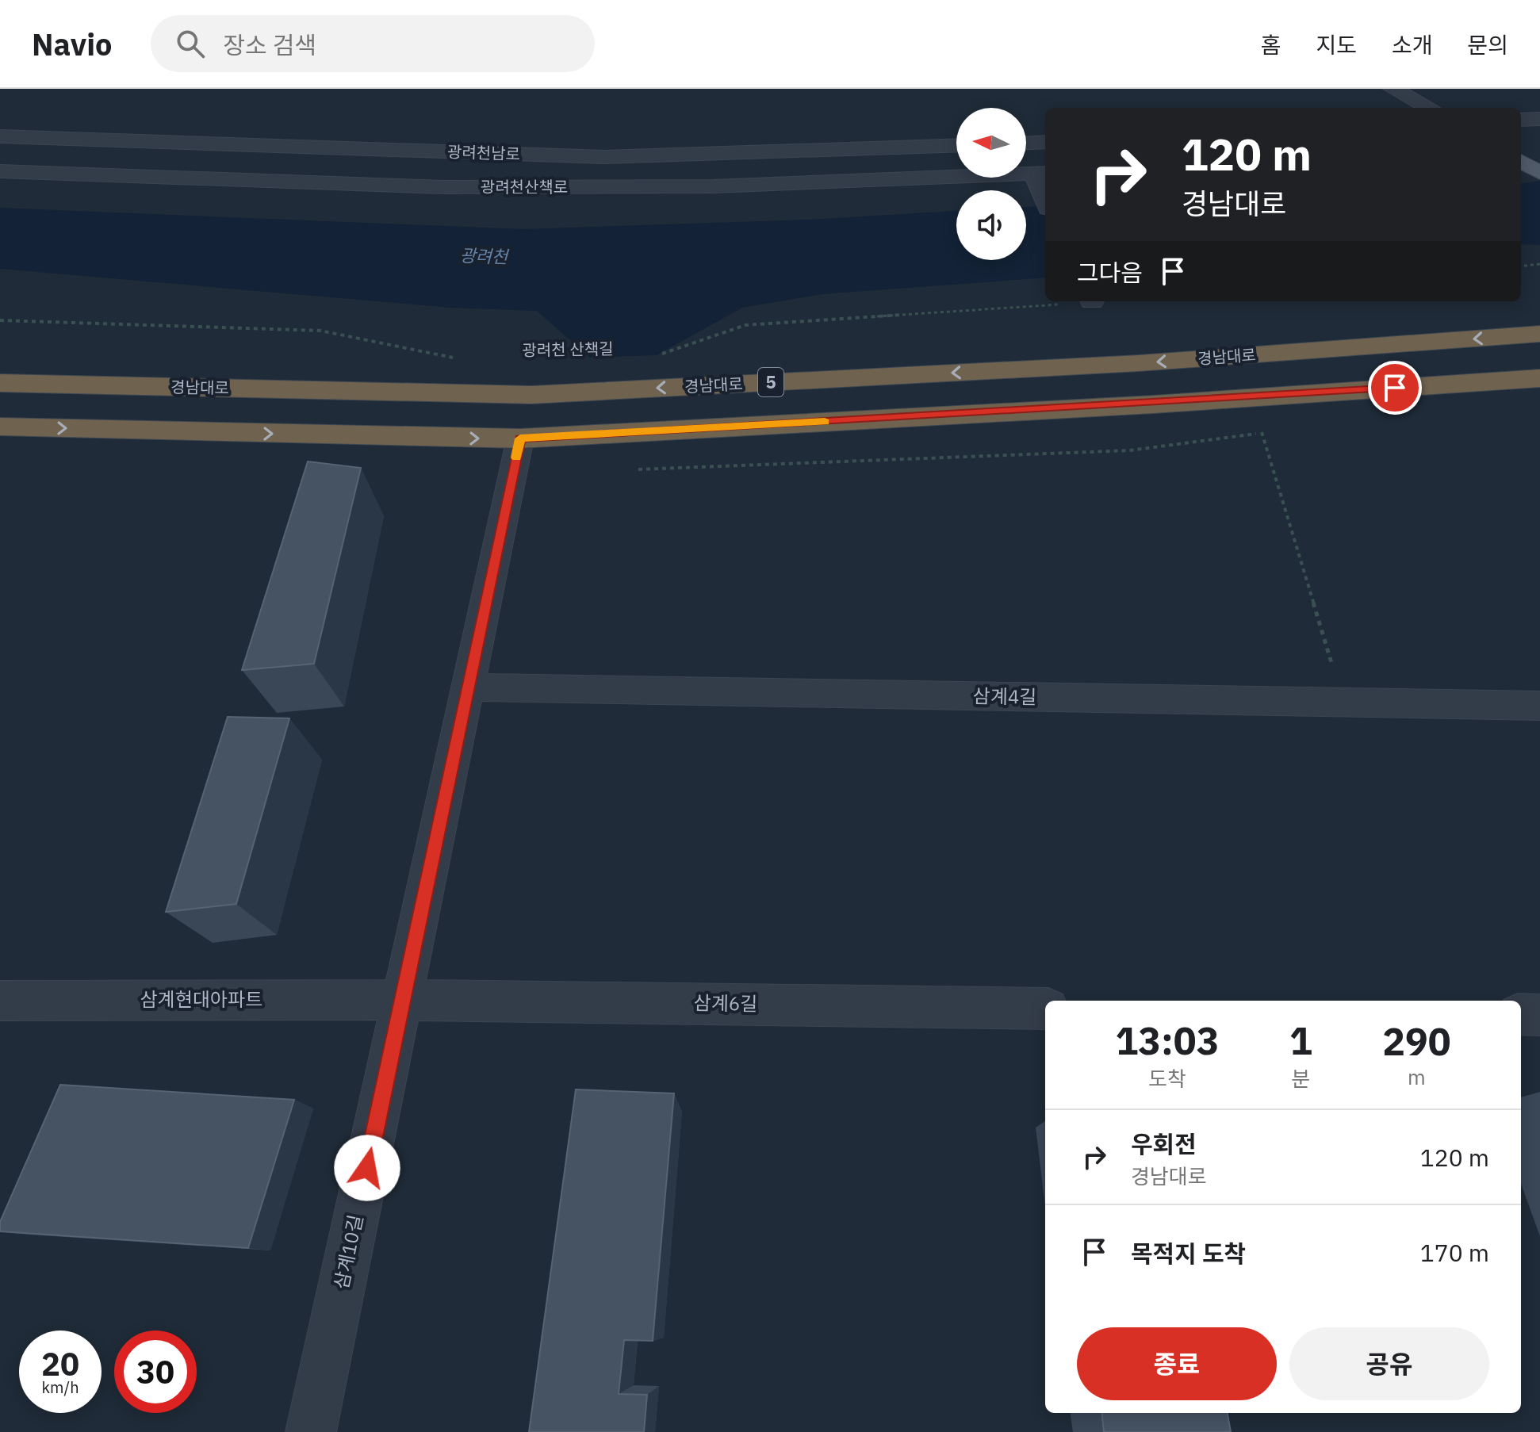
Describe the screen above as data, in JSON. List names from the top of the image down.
{
  "streets": {
    "highway": ["경남대로", "5"],
    "street": [
      "광려천남로",
      "광려천산책로",
      "삼계4길",
      "삼계현대아파트",
      "삼계6길",
      "삼계10길"
    ]
  },
  "crossings": [
    ["5", "삼계10길"],
    ["삼계4길", "삼계10길"],
    ["삼계현대아파트", "삼계6길"],
    ["삼계현대아파트", "삼계10길"],
    ["삼계6길", "삼계10길"]
  ],
  "water": ["광려천"],
  "north": "left",
  "page": {
    "header": "Navio",
    "search": "장소 검색",
    "nav": [
      "홈",
      "지도",
      "소개",
      "문의"
    ],
    "turn": ["120 m", "경남대로"],
    "then": "그다음",
    "eta": [
      "13:03",
      "도착",
      "1",
      "분",
      "290",
      "m"
    ],
    "list": [
      {
        "name": "우회전",
        "note": "경남대로",
        "value": "120 m"
      },
      {
        "name": "목적지 도착",
        "value": "170 m"
      }
    ],
    "buttons": ["종료", "공유"],
    "speed": "20 km/h",
    "limit": "30"
  }
}
